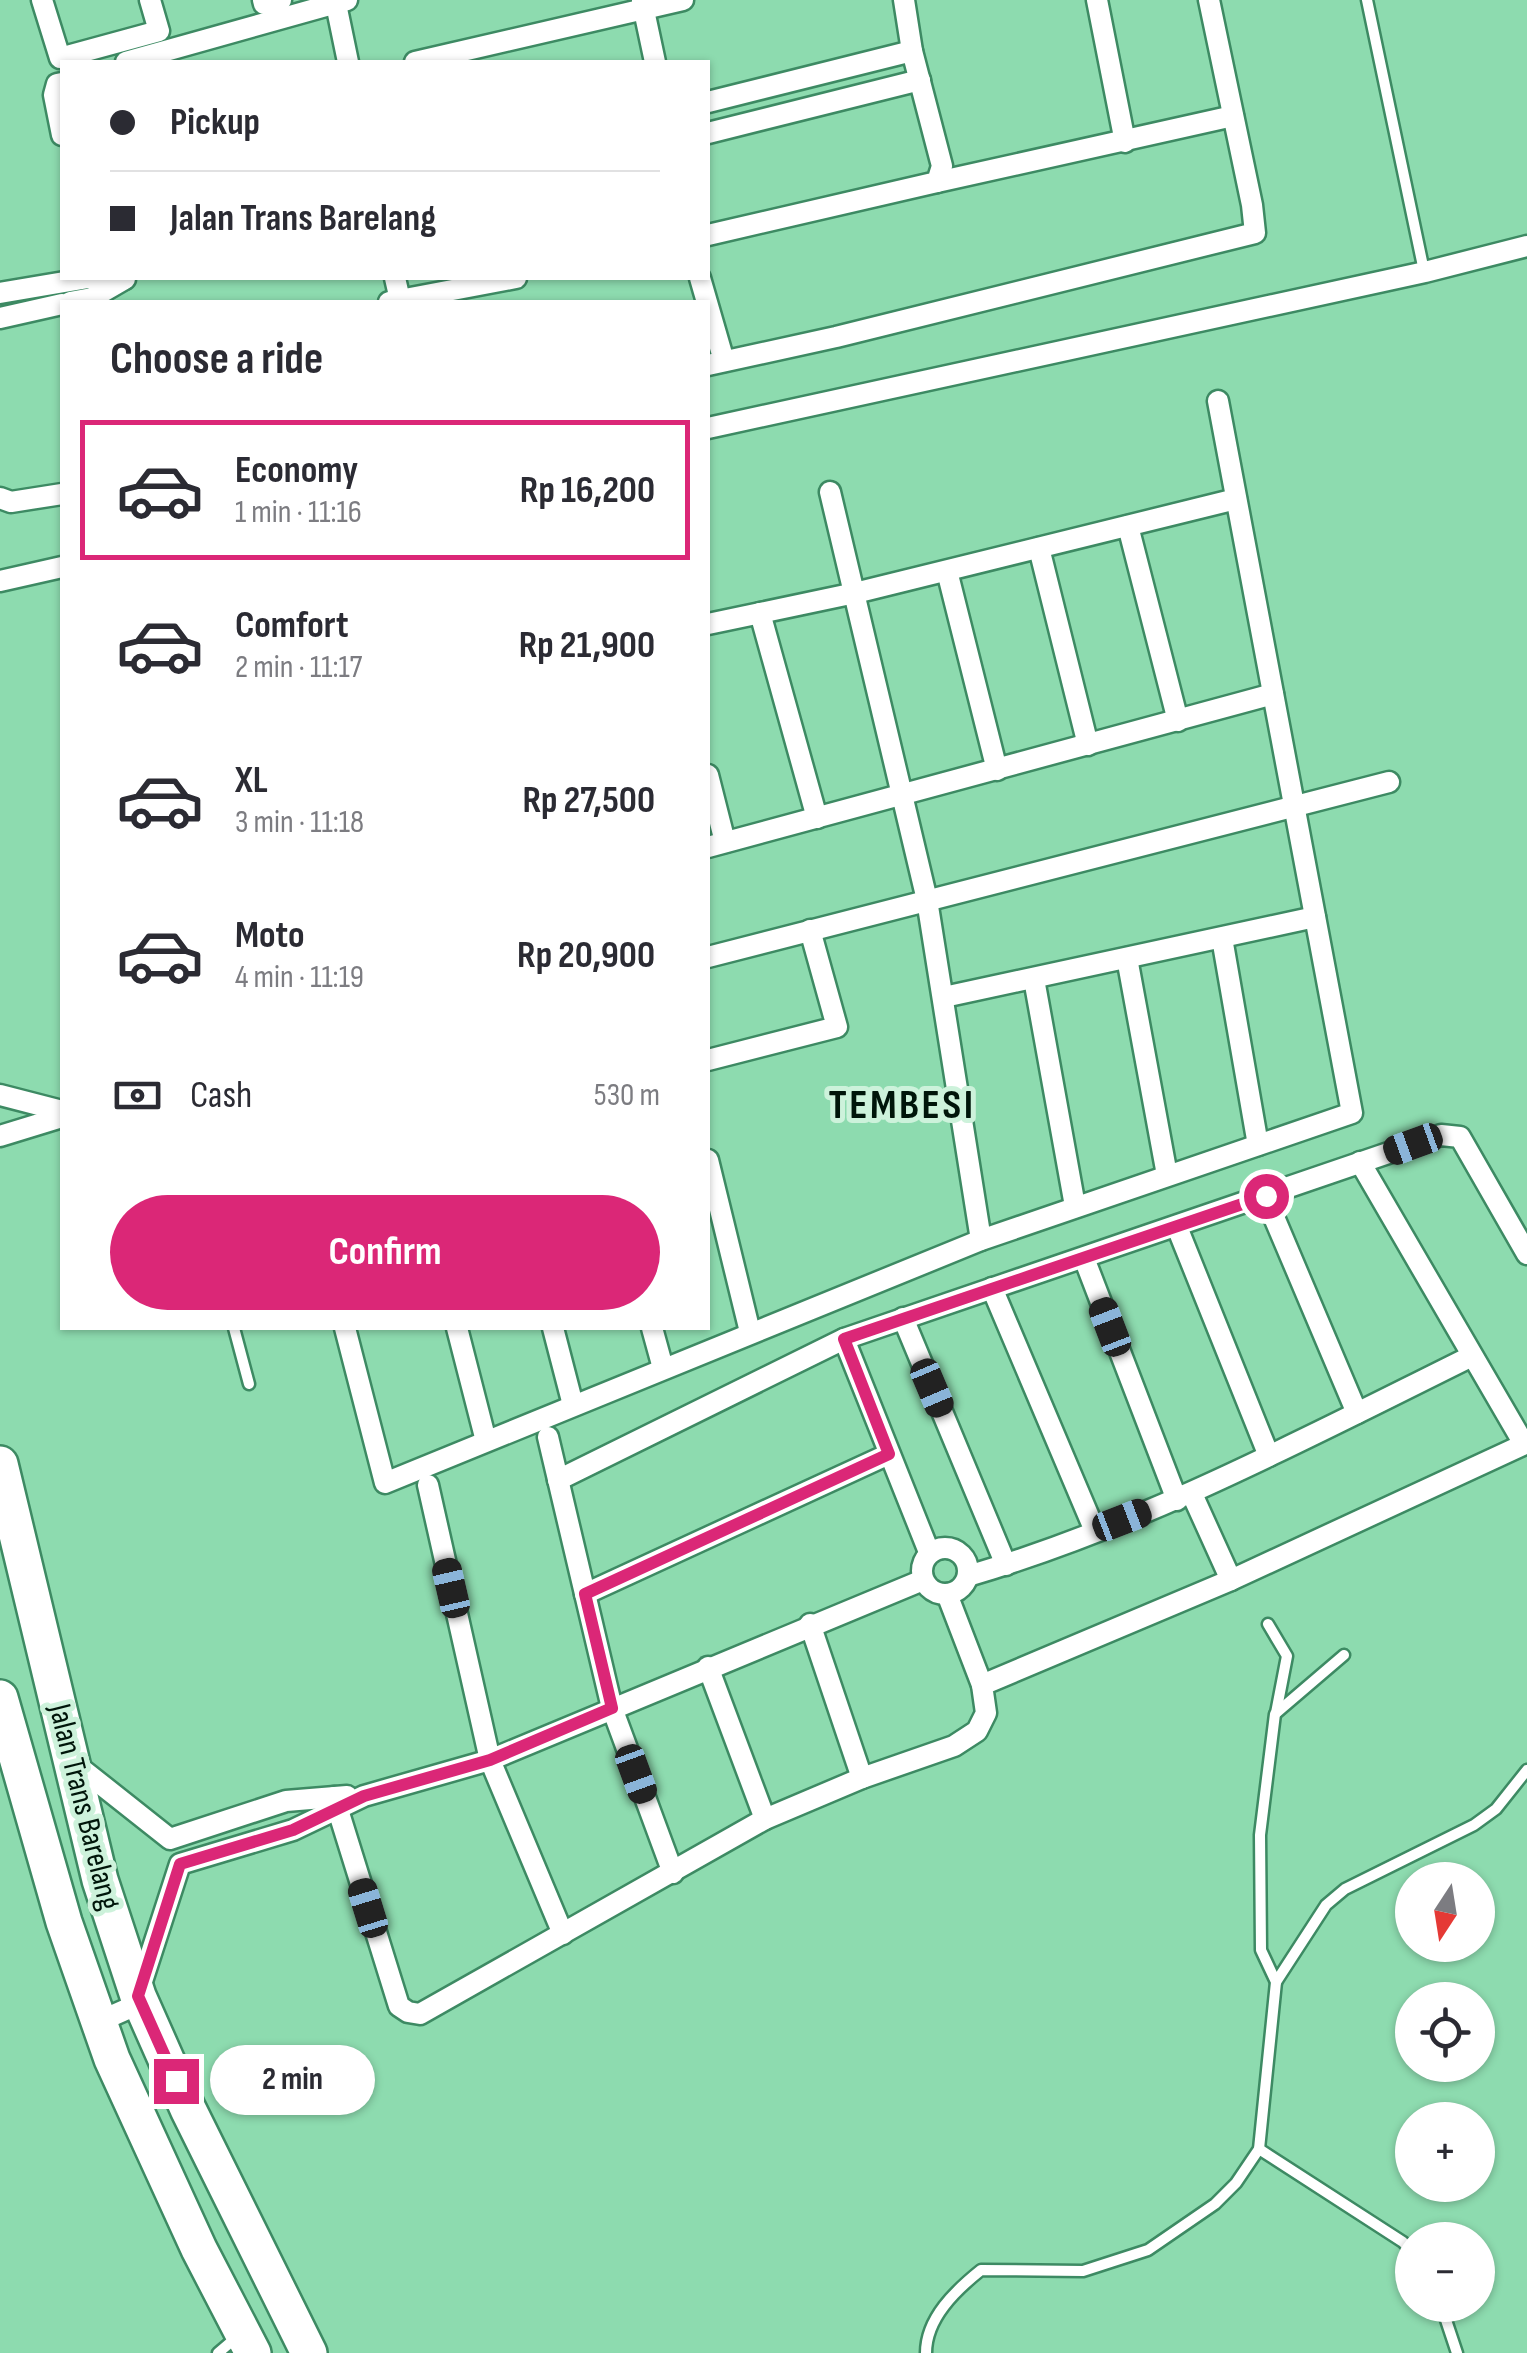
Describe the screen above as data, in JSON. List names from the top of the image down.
{
  "streets": {
    "highway": ["Jalan Trans Barelang"]
  },
  "districts": ["TEMBESI"],
  "north": "bottom",
  "page": {
    "banner": ["Pickup", "Jalan Trans Barelang"],
    "heading": "Choose a ride",
    "list": [
      {
        "name": "Economy",
        "note": "1 min · 11:16",
        "value": "Rp 16,200"
      },
      {
        "name": "Comfort",
        "note": "2 min · 11:17",
        "value": "Rp 21,900"
      },
      {
        "name": "XL",
        "note": "3 min · 11:18",
        "value": "Rp 27,500"
      },
      {
        "name": "Moto",
        "note": "4 min · 11:19",
        "value": "Rp 20,900"
      }
    ],
    "pay": ["Cash", "530 m"],
    "buttons": "Confirm",
    "map_buttons": ["+", "−"],
    "bubble": "2 min"
  }
}
